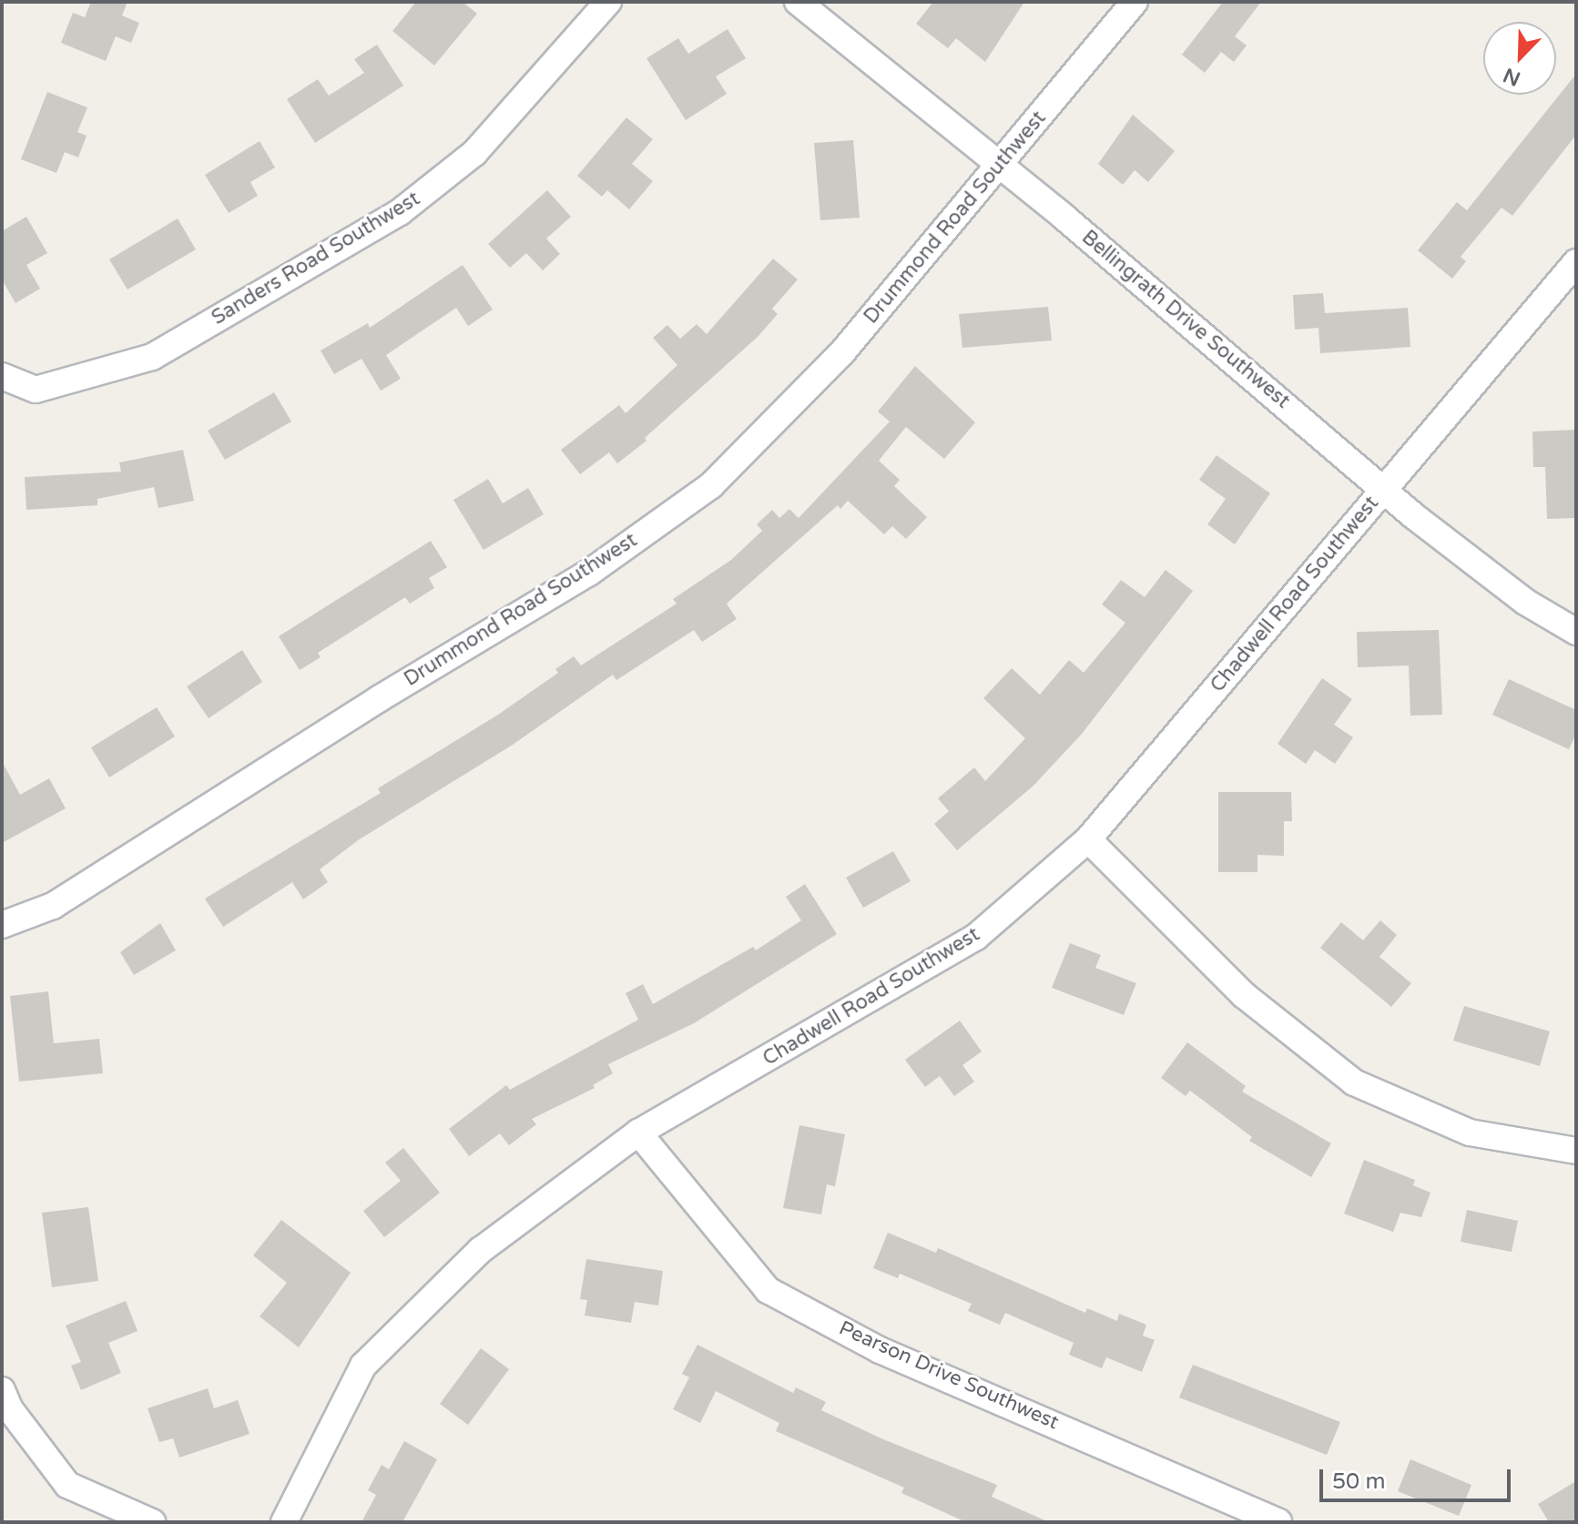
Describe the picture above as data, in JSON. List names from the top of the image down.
{
  "streets": {
    "street": [
      "Drummond Road Southwest",
      "Sanders Road Southwest",
      "Bellingrath Drive Southwest",
      "Chadwell Road Southwest",
      "Pearson Drive Southwest"
    ]
  },
  "crossings": [
    ["Drummond Road Southwest", "Bellingrath Drive Southwest"],
    ["Bellingrath Drive Southwest", "Chadwell Road Southwest"],
    ["Chadwell Road Southwest", "Pearson Drive Southwest"]
  ],
  "scale_bar": "50 m",
  "north": "bottom left"
}
